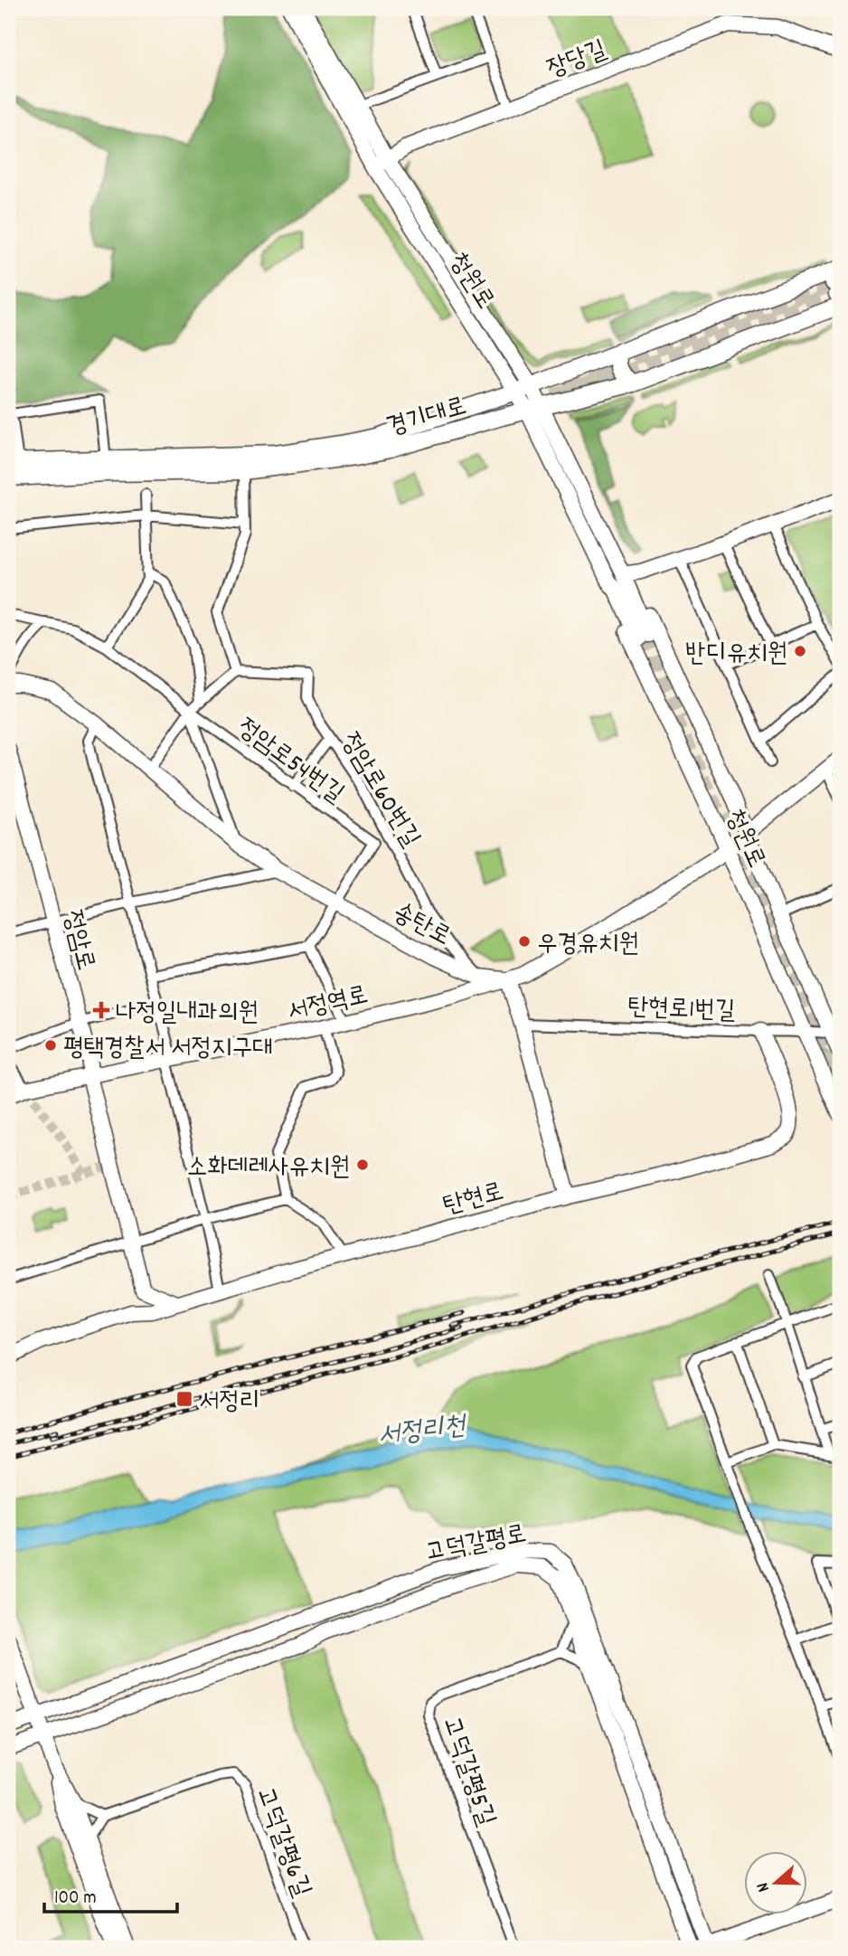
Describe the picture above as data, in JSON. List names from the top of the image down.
{
  "streets": {
    "main road": ["경기대로"],
    "street": [
      "장당길",
      "청원로",
      "정암로54번길",
      "정암로60번길",
      "송탄로",
      "정암로",
      "서정역로",
      "탄현로1번길",
      "탄현로",
      "고덕갈평로",
      "고덕갈평5길",
      "고덕갈평6길"
    ]
  },
  "crossings": [
    ["장당길", "청원로"],
    ["청원로", "경기대로"],
    ["청원로", "탄현로1번길"],
    ["정암로54번길", "송탄로"],
    ["정암로60번길", "송탄로"],
    ["송탄로", "서정역로"],
    ["정암로", "서정역로"],
    ["정암로", "탄현로"],
    ["탄현로1번길", "탄현로"]
  ],
  "water": ["서정리천"],
  "places": {
    "other": [
      "반디유치원",
      "우경유치원",
      "평택경찰서 서정지구대",
      "소화데레사유치원"
    ],
    "health": ["나정일내과의원"],
    "transit": ["서정리"]
  },
  "scale_bar": "100 m",
  "north": "left"
}
